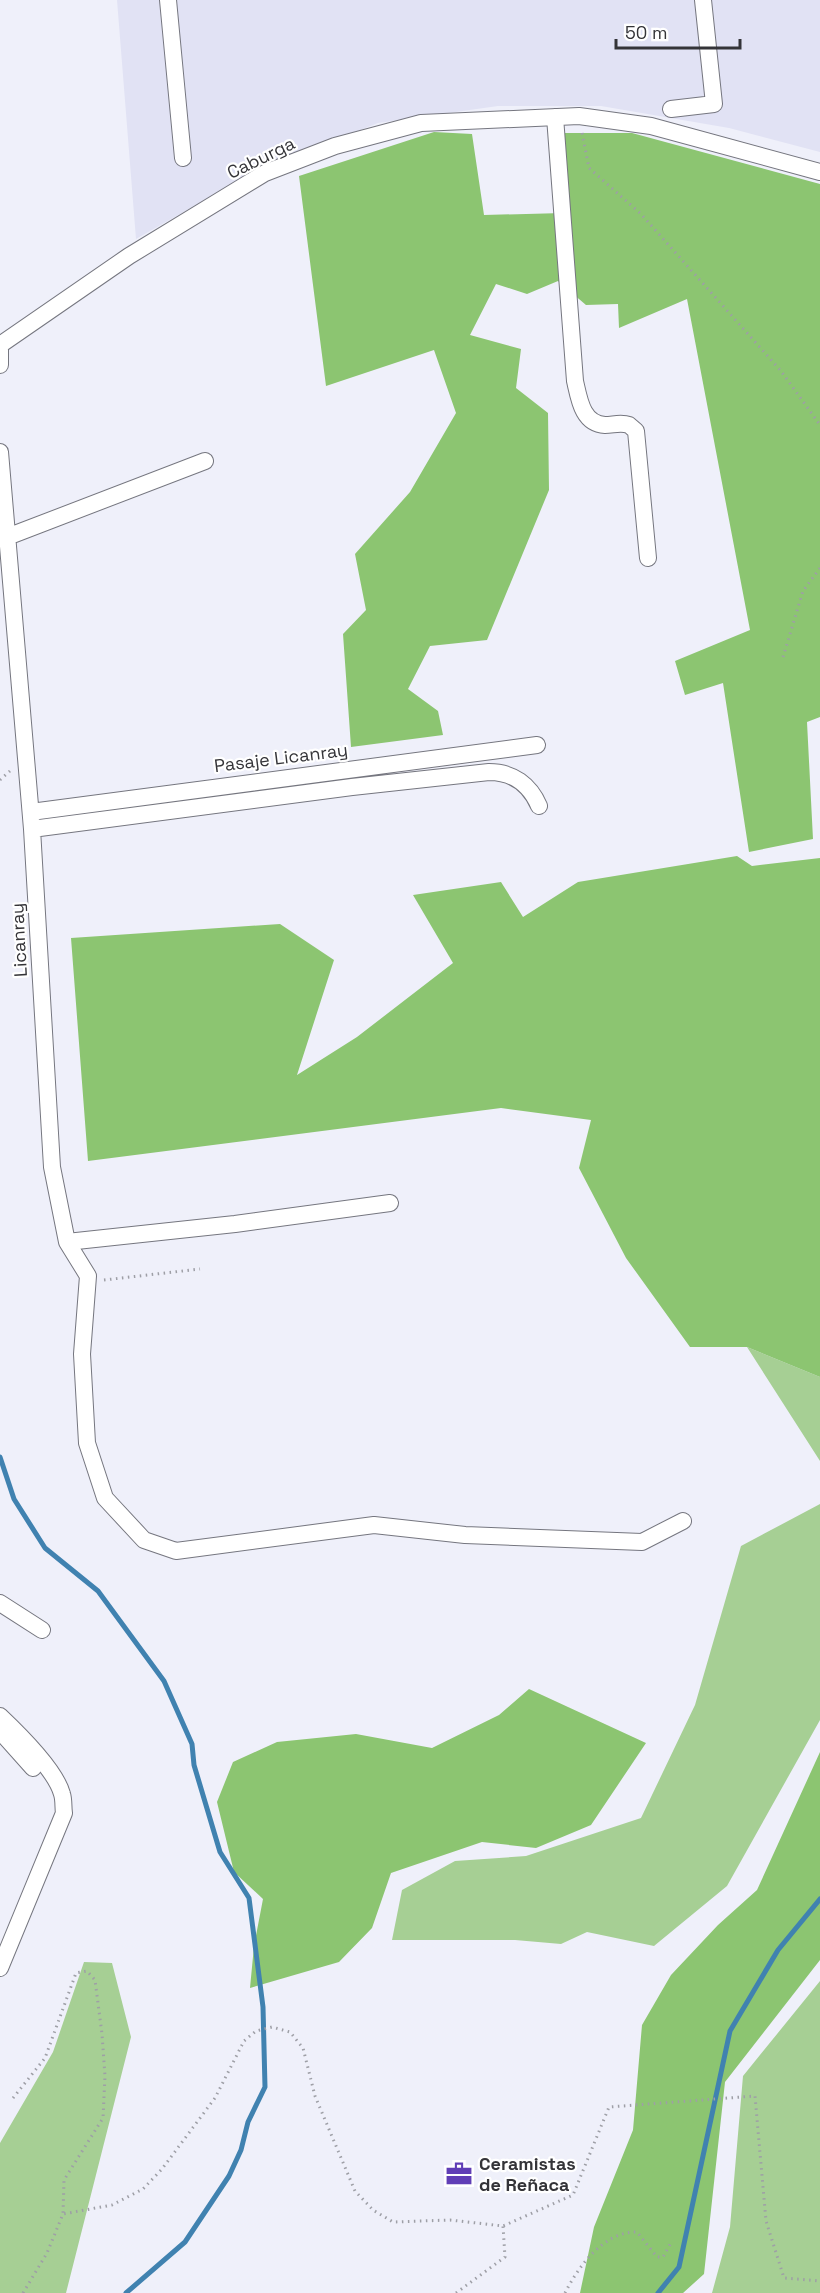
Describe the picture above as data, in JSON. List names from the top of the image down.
{
  "streets": {
    "street": ["Caburga", "Pasaje Licanray", "Licanray"]
  },
  "crossings": [
    ["Pasaje Licanray", "Licanray"]
  ],
  "places": {
    "office": ["Ceramistas de Reñaca"]
  },
  "scale_bar": "50 m"
}
